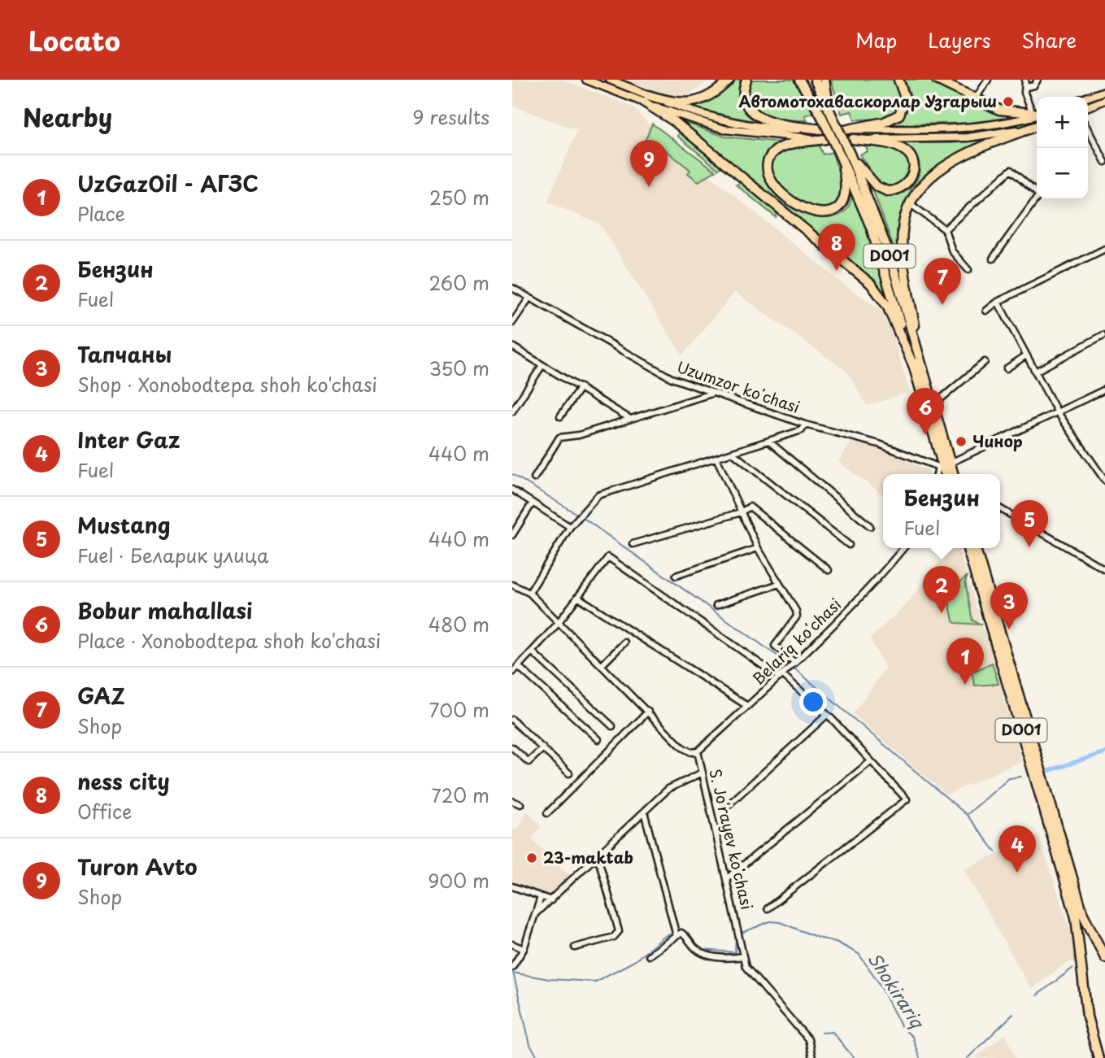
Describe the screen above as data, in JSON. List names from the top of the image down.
{
  "streets": {
    "highway": ["D001"],
    "street": ["Uzumzor koʻchasi", "Belariq koʻchasi", "S. Joʻrayev koʻchasi"]
  },
  "crossings": [
    ["D001", "Uzumzor koʻchasi"],
    ["Belariq koʻchasi", "S. Joʻrayev koʻchasi"]
  ],
  "water": ["Shokirariq"],
  "places": ["Автомотохаваскорлар Узгарыш", "Чинор", "23-maktab"],
  "page": {
    "header": "Locato",
    "nav": ["Map", "Layers", "Share"],
    "heading": ["Nearby", "9 results"],
    "map_buttons": ["+", "−"],
    "pins": [
      "9",
      "8",
      "7",
      "6",
      "5",
      "2",
      "3",
      "1",
      "4"
    ],
    "list": [
      {
        "mark": "1",
        "name": "UzGazOil - АГЗС",
        "note": "Place",
        "value": "250 m"
      },
      {
        "mark": "2",
        "name": "Бензин",
        "note": "Fuel",
        "value": "260 m"
      },
      {
        "mark": "3",
        "name": "Тапчаны",
        "note": "Shop · Xonobodtepa shoh ko'chasi",
        "value": "350 m"
      },
      {
        "mark": "4",
        "name": "Inter Gaz",
        "note": "Fuel",
        "value": "440 m"
      },
      {
        "mark": "5",
        "name": "Mustang",
        "note": "Fuel · Беларик улица",
        "value": "440 m"
      },
      {
        "mark": "6",
        "name": "Bobur mahallasi",
        "note": "Place · Xonobodtepa shoh ko'chasi",
        "value": "480 m"
      },
      {
        "mark": "7",
        "name": "GAZ",
        "note": "Shop",
        "value": "700 m"
      },
      {
        "mark": "8",
        "name": "ness city",
        "note": "Office",
        "value": "720 m"
      },
      {
        "mark": "9",
        "name": "Turon Avto",
        "note": "Shop",
        "value": "900 m"
      }
    ],
    "popup": ["Бензин", "Fuel"]
  }
}
